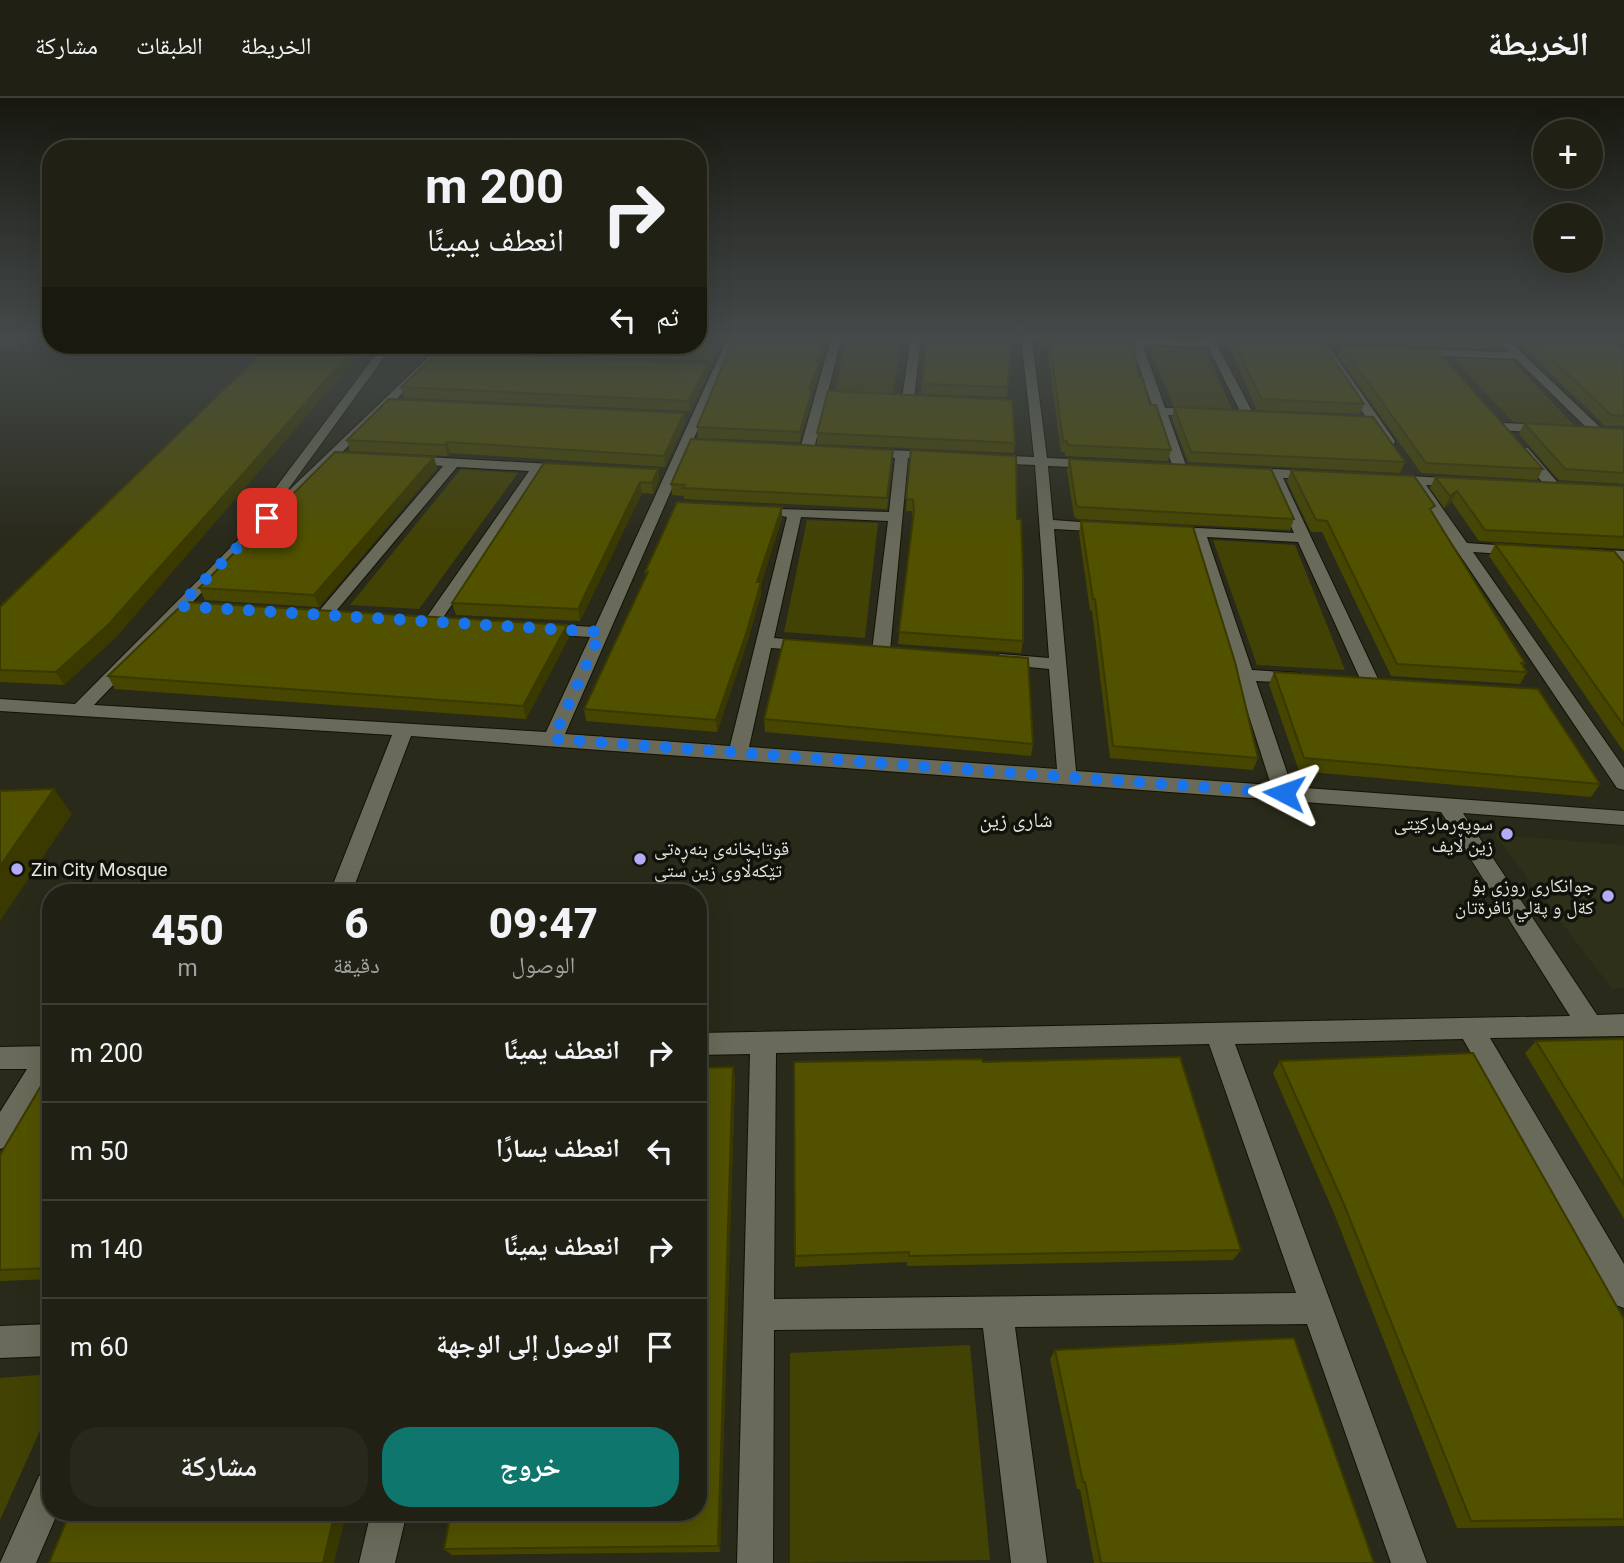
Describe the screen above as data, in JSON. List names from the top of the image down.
{
  "districts": ["شاری زین"],
  "places": [
    "سوپەرماركێتی زین ڵایف",
    "قوتابخانەی بنەڕەتی تێکەڵاوی زین ستی",
    "Zin City Mosque",
    "جوانكارى روزى بؤ كةل و پةلي ئافرةتان"
  ],
  "page": {
    "header": "الخريطة",
    "nav": ["الخريطة", "الطبقات", "مشاركة"],
    "map_buttons": ["+", "−"],
    "turn": ["200 m", "انعطف يمينًا"],
    "then": "ثم",
    "eta": [
      "09:47",
      "الوصول",
      "6",
      "دقيقة",
      "450",
      "m"
    ],
    "list": [
      {
        "name": "انعطف يمينًا",
        "value": "200 m"
      },
      {
        "name": "انعطف يسارًا",
        "value": "50 m"
      },
      {
        "name": "انعطف يمينًا",
        "value": "140 m"
      },
      {
        "name": "الوصول إلى الوجهة",
        "value": "60 m"
      }
    ],
    "buttons": ["خروج", "مشاركة"]
  }
}
